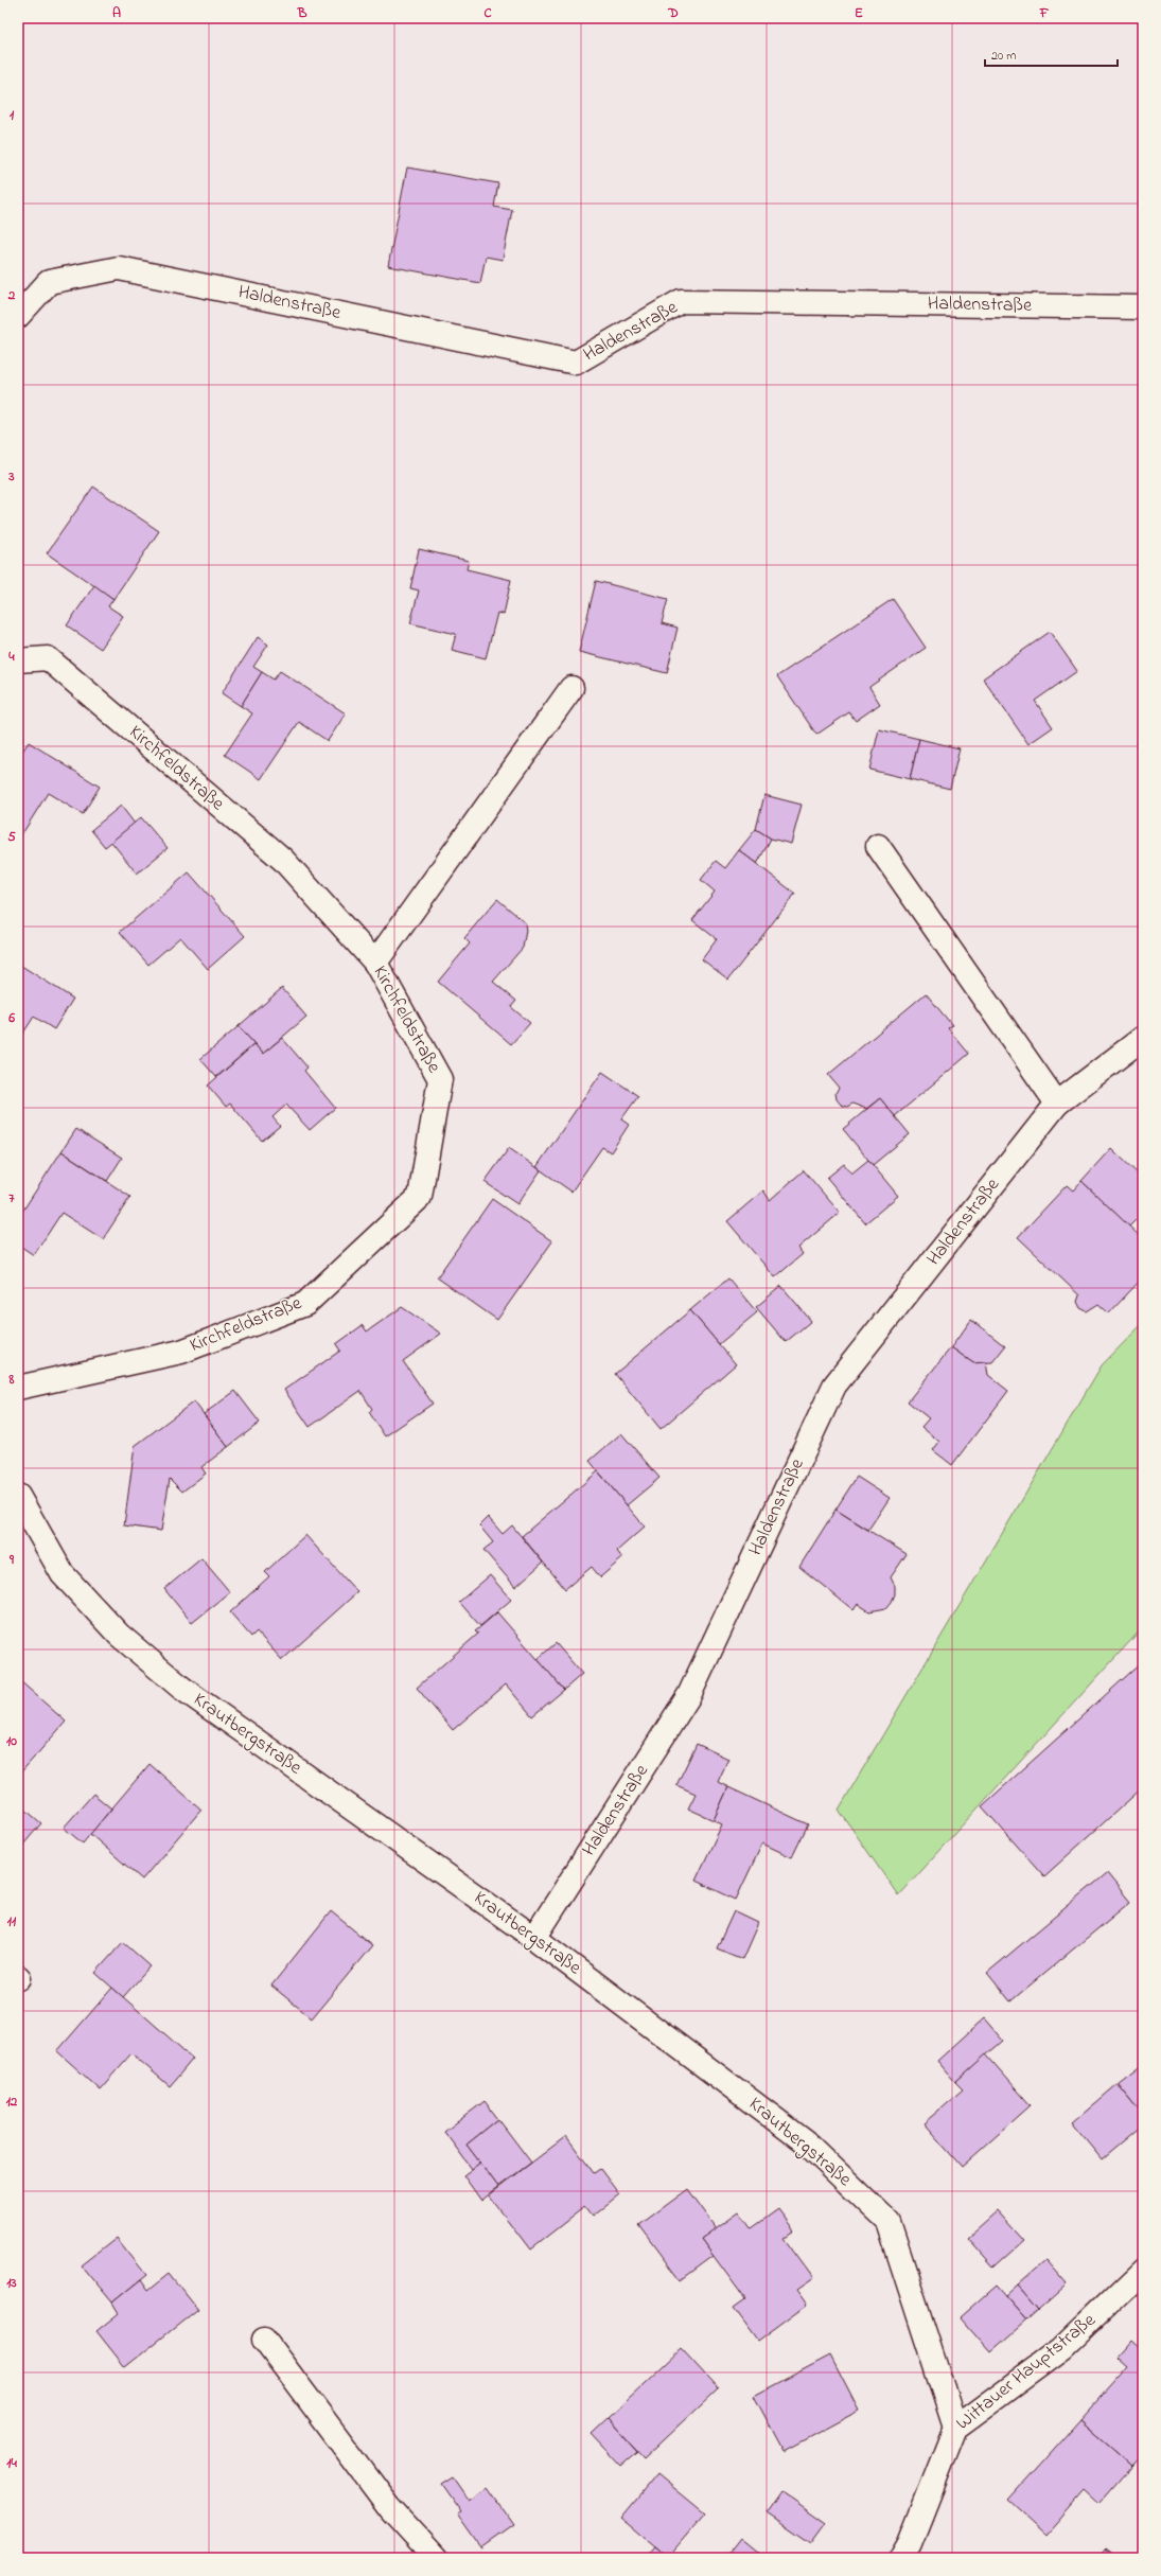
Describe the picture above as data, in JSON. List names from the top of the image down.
{
  "streets": {
    "street": [
      "Haldenstraße",
      "Kirchfeldstraße",
      "Krautbergstraße",
      "Wittauer Hauptstraße"
    ]
  },
  "crossings": [
    ["Haldenstraße", "Krautbergstraße"],
    ["Krautbergstraße", "Wittauer Hauptstraße"]
  ],
  "scale_bar": "20 m",
  "grid": {
    "columns": [
      "A",
      "B",
      "C",
      "D",
      "E",
      "F"
    ],
    "rows": [
      "1",
      "2",
      "3",
      "4",
      "5",
      "6",
      "7",
      "8",
      "9",
      "10",
      "11",
      "12",
      "13",
      "14"
    ]
  }
}
